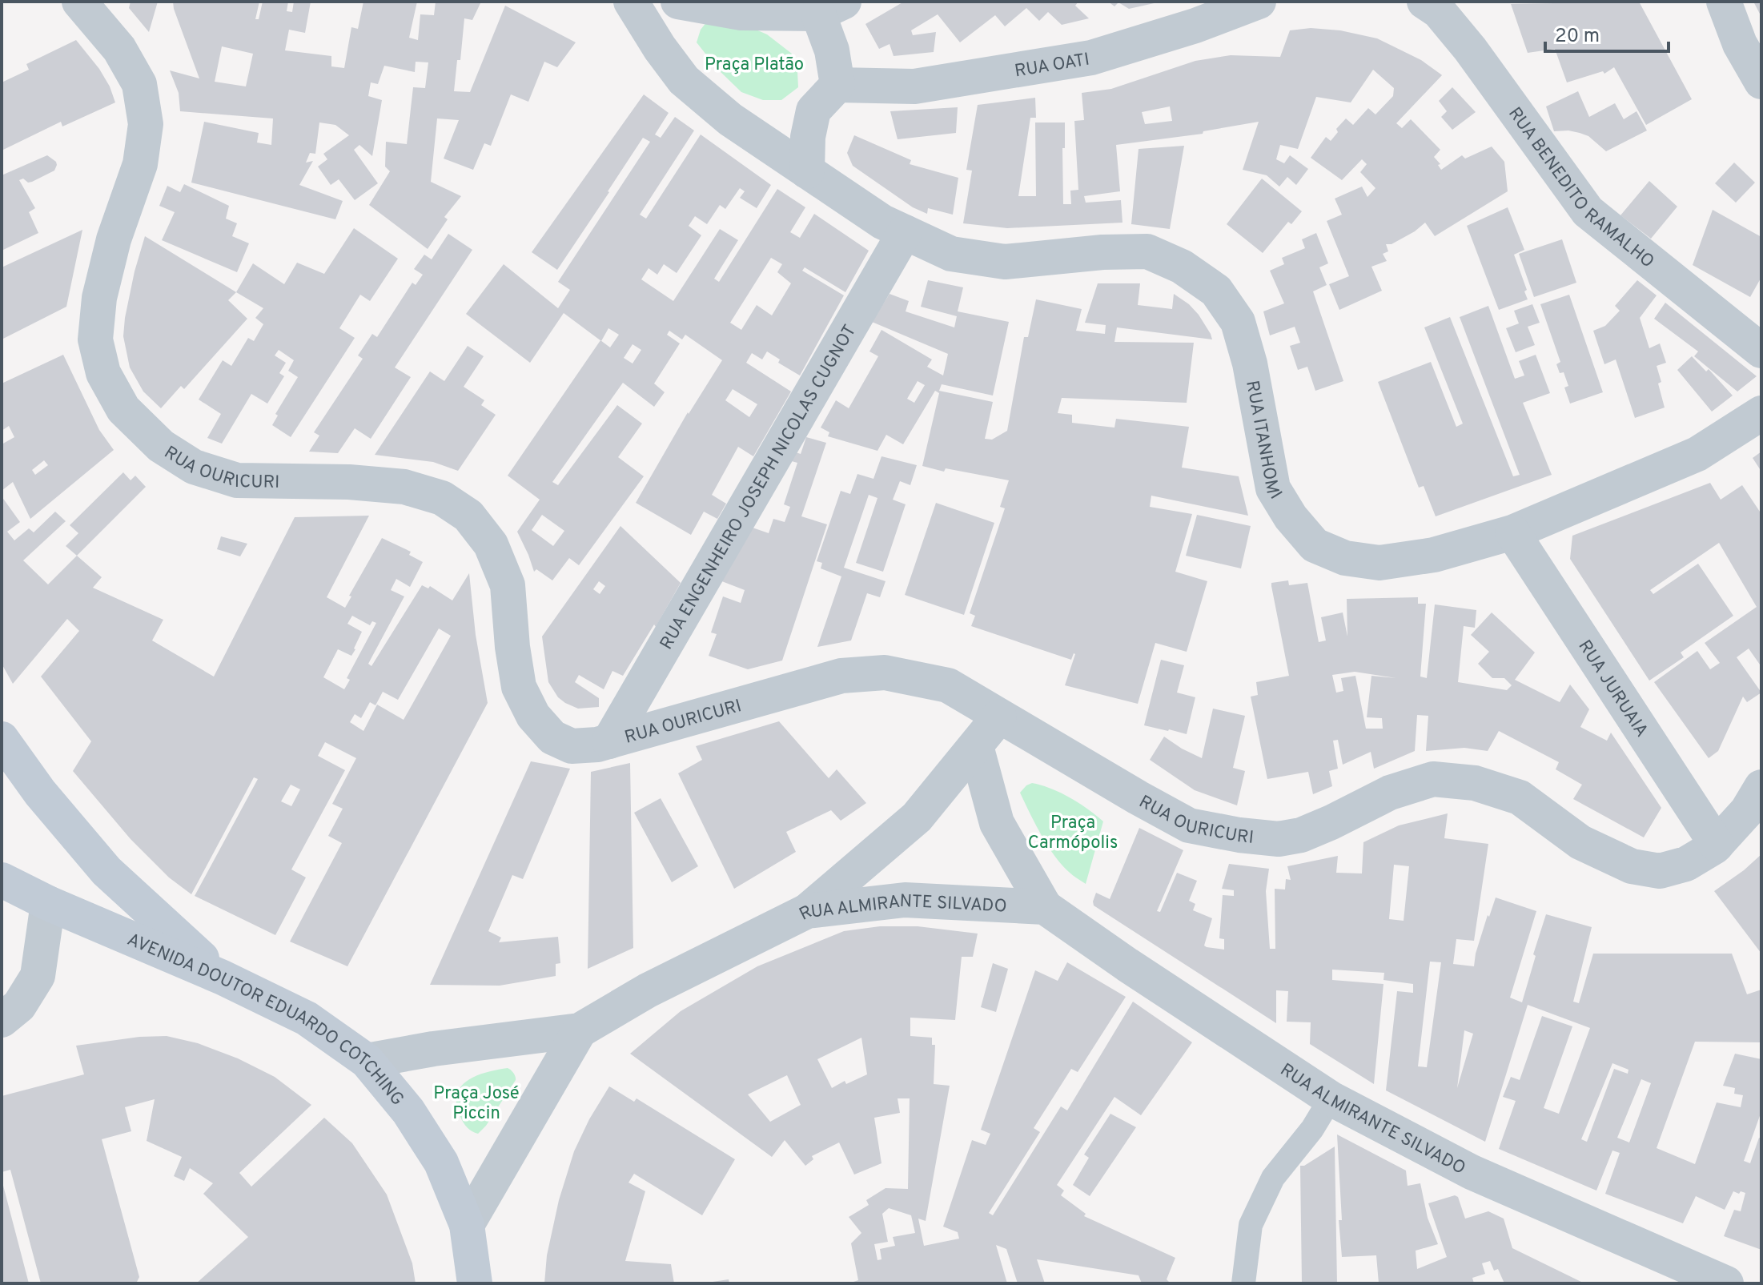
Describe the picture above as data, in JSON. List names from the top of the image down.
{
  "streets": {
    "main road": ["AVENIDA DOUTOR EDUARDO COTCHING"],
    "street": [
      "RUA OATI",
      "RUA BENEDITO RAMALHO",
      "RUA ITANHOMI",
      "RUA OURICURI",
      "RUA ENGENHEIRO JOSEPH NICOLAS CUGNOT",
      "RUA JURUAIA",
      "RUA ALMIRANTE SILVADO"
    ]
  },
  "crossings": [
    ["RUA ITANHOMI", "RUA ENGENHEIRO JOSEPH NICOLAS CUGNOT"],
    ["RUA ITANHOMI", "RUA JURUAIA"],
    ["RUA OURICURI", "RUA ENGENHEIRO JOSEPH NICOLAS CUGNOT"],
    ["RUA OURICURI", "RUA JURUAIA"],
    ["RUA OURICURI", "RUA ALMIRANTE SILVADO"]
  ],
  "parks": ["Praça Platão", "Praça Carmópolis", "Praça José Piccin"],
  "scale_bar": "20 m"
}
